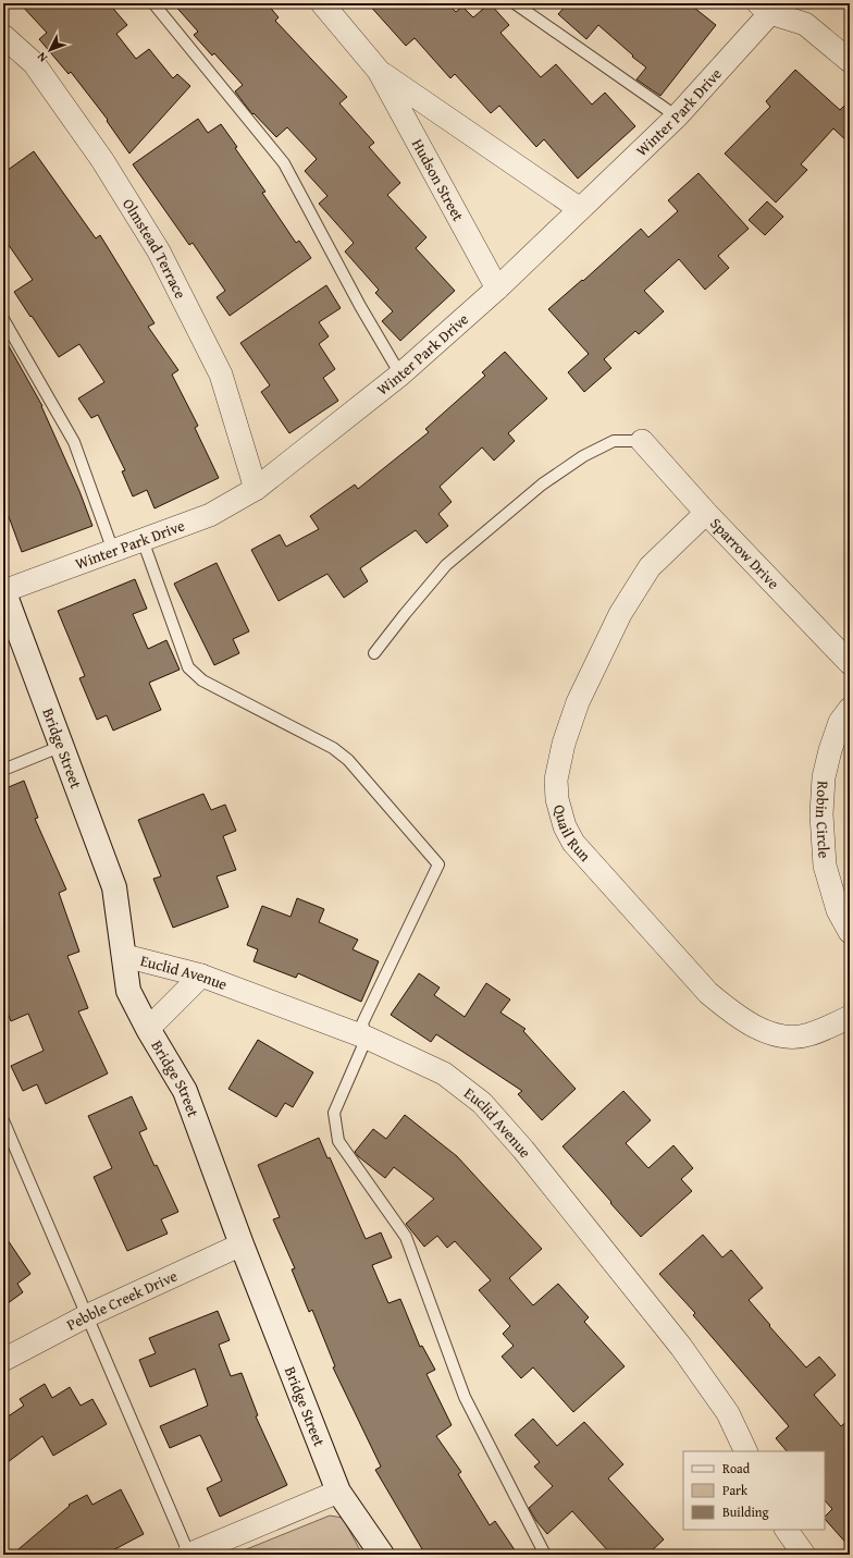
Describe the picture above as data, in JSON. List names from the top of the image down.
{
  "streets": {
    "street": [
      "Winter Park Drive",
      "Hudson Street",
      "Olmstead Terrace",
      "Sparrow Drive",
      "Bridge Street",
      "Robin Circle",
      "Quail Run",
      "Euclid Avenue",
      "Pebble Creek Drive"
    ]
  },
  "crossings": [
    ["Winter Park Drive", "Hudson Street"],
    ["Winter Park Drive", "Olmstead Terrace"],
    ["Winter Park Drive", "Bridge Street"],
    ["Sparrow Drive", "Quail Run"],
    ["Bridge Street", "Euclid Avenue"],
    ["Bridge Street", "Pebble Creek Drive"]
  ],
  "legend": ["Road", "Park", "Building"],
  "north": "bottom left"
}
